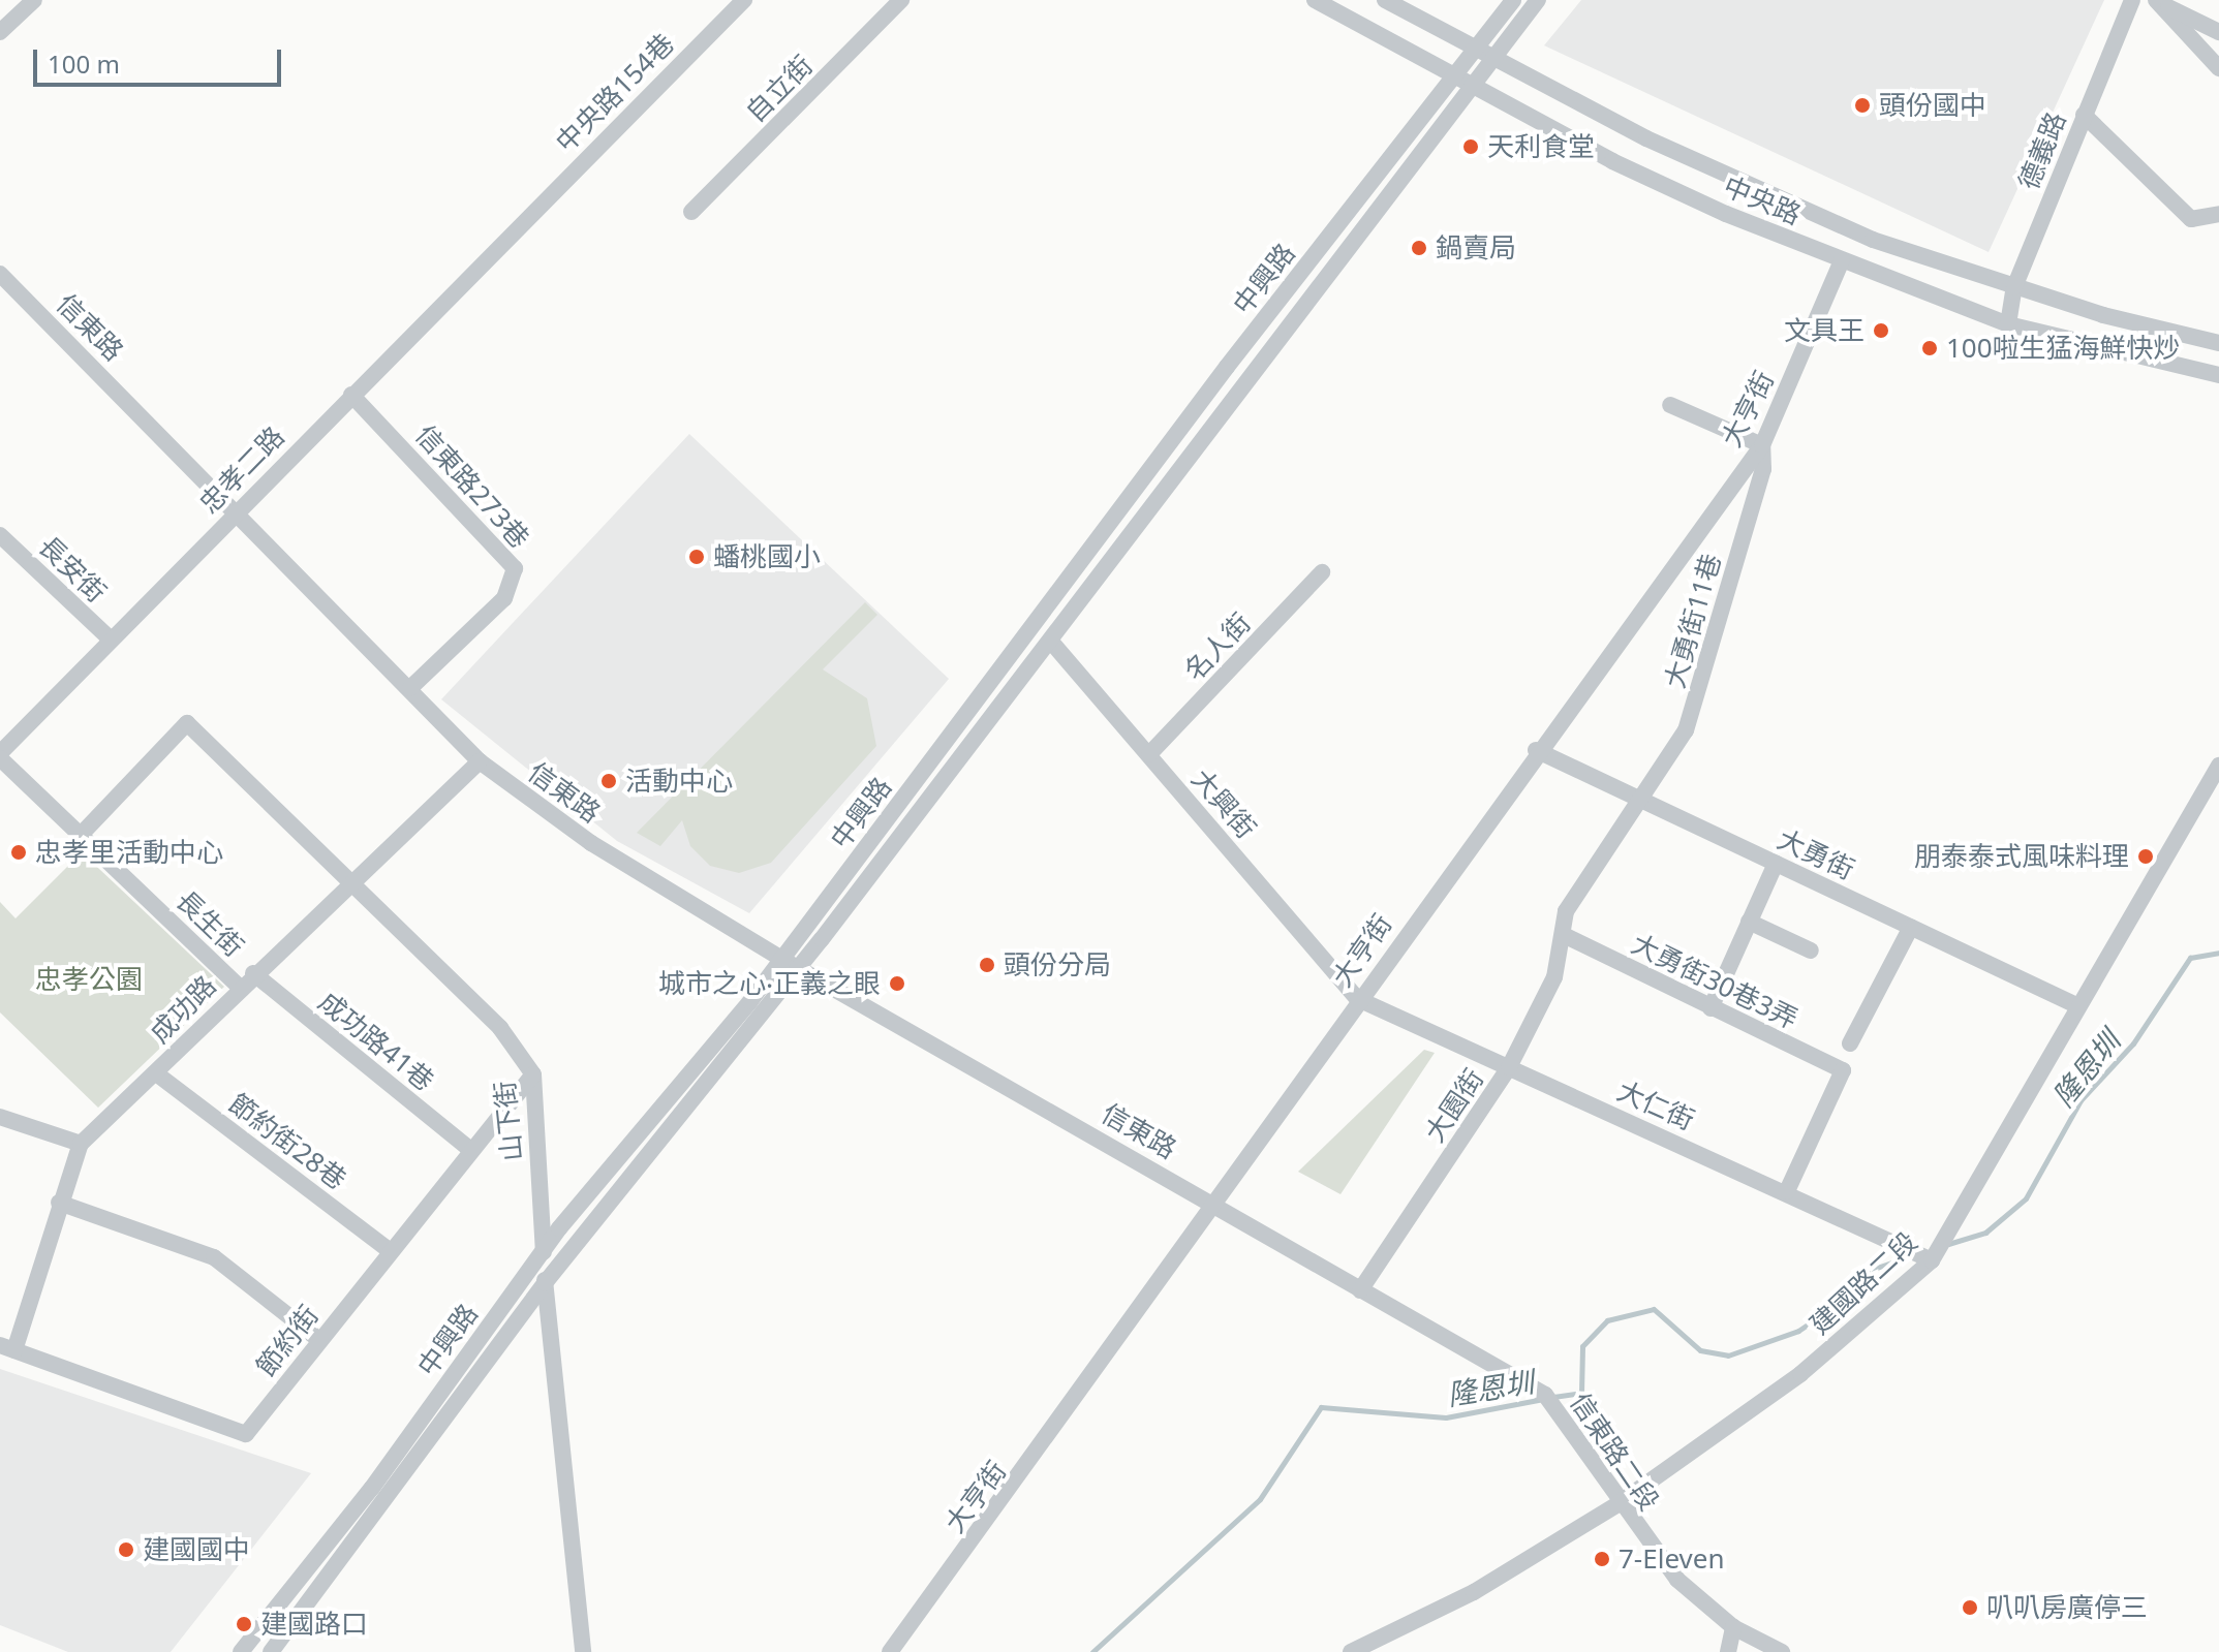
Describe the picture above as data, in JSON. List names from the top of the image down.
{
  "streets": {
    "street": [
      "自立街",
      "中央路154巷",
      "德義路",
      "中央路",
      "中興路",
      "信東路",
      "大亨街",
      "忠孝二路",
      "信東路273巷",
      "長安街",
      "大勇街11巷",
      "名人街",
      "大興街",
      "大勇街",
      "長生街",
      "大勇街30巷3弄",
      "成功路",
      "成功路41巷",
      "大園街",
      "大仁街",
      "山下街",
      "節約街28巷",
      "建國路二段",
      "節約街",
      "信東路二段"
    ]
  },
  "crossings": [
    ["中央路154巷", "忠孝二路"],
    ["德義路", "中央路"],
    ["中央路", "中興路"],
    ["中央路", "大亨街"],
    ["中興路", "信東路"],
    ["中興路", "大興街"],
    ["中興路", "山下街"],
    ["信東路", "大亨街"],
    ["信東路", "忠孝二路"],
    ["信東路", "信東路273巷"],
    ["信東路", "成功路"],
    ["信東路", "信東路二段"],
    ["大亨街", "大勇街11巷"],
    ["大亨街", "大興街"],
    ["大亨街", "大勇街"],
    ["大亨街", "大仁街"],
    ["大亨街", "信東路二段"],
    ["忠孝二路", "信東路273巷"],
    ["忠孝二路", "長安街"],
    ["忠孝二路", "長生街"],
    ["大勇街11巷", "大勇街"],
    ["大勇街11巷", "大勇街30巷3弄"],
    ["大勇街11巷", "大園街"],
    ["名人街", "大興街"],
    ["大興街", "大仁街"],
    ["大勇街", "建國路二段"],
    ["長生街", "成功路"],
    ["長生街", "山下街"],
    ["大勇街30巷3弄", "大園街"],
    ["大勇街30巷3弄", "大仁街"],
    ["成功路", "成功路41巷"],
    ["成功路", "山下街"],
    ["成功路", "節約街28巷"],
    ["成功路", "節約街"],
    ["成功路41巷", "節約街"],
    ["大園街", "大仁街"],
    ["大園街", "信東路二段"],
    ["大仁街", "建國路二段"],
    ["山下街", "節約街"],
    ["節約街28巷", "節約街"],
    ["建國路二段", "信東路二段"]
  ],
  "water": ["隆恩圳"],
  "parks": ["忠孝公園"],
  "places": [
    "頭份國中",
    "天利食堂",
    "鍋賣局",
    "文具王",
    "100啦生猛海鮮快炒",
    "蟠桃國小",
    "活動中心",
    "忠孝里活動中心",
    "朋泰泰式風味料理",
    "頭份分局",
    "城市之心‧正義之眼",
    "建國國中",
    "7-Eleven",
    "叭叭房廣停三",
    "建國路口"
  ],
  "scale_bar": "100 m"
}
